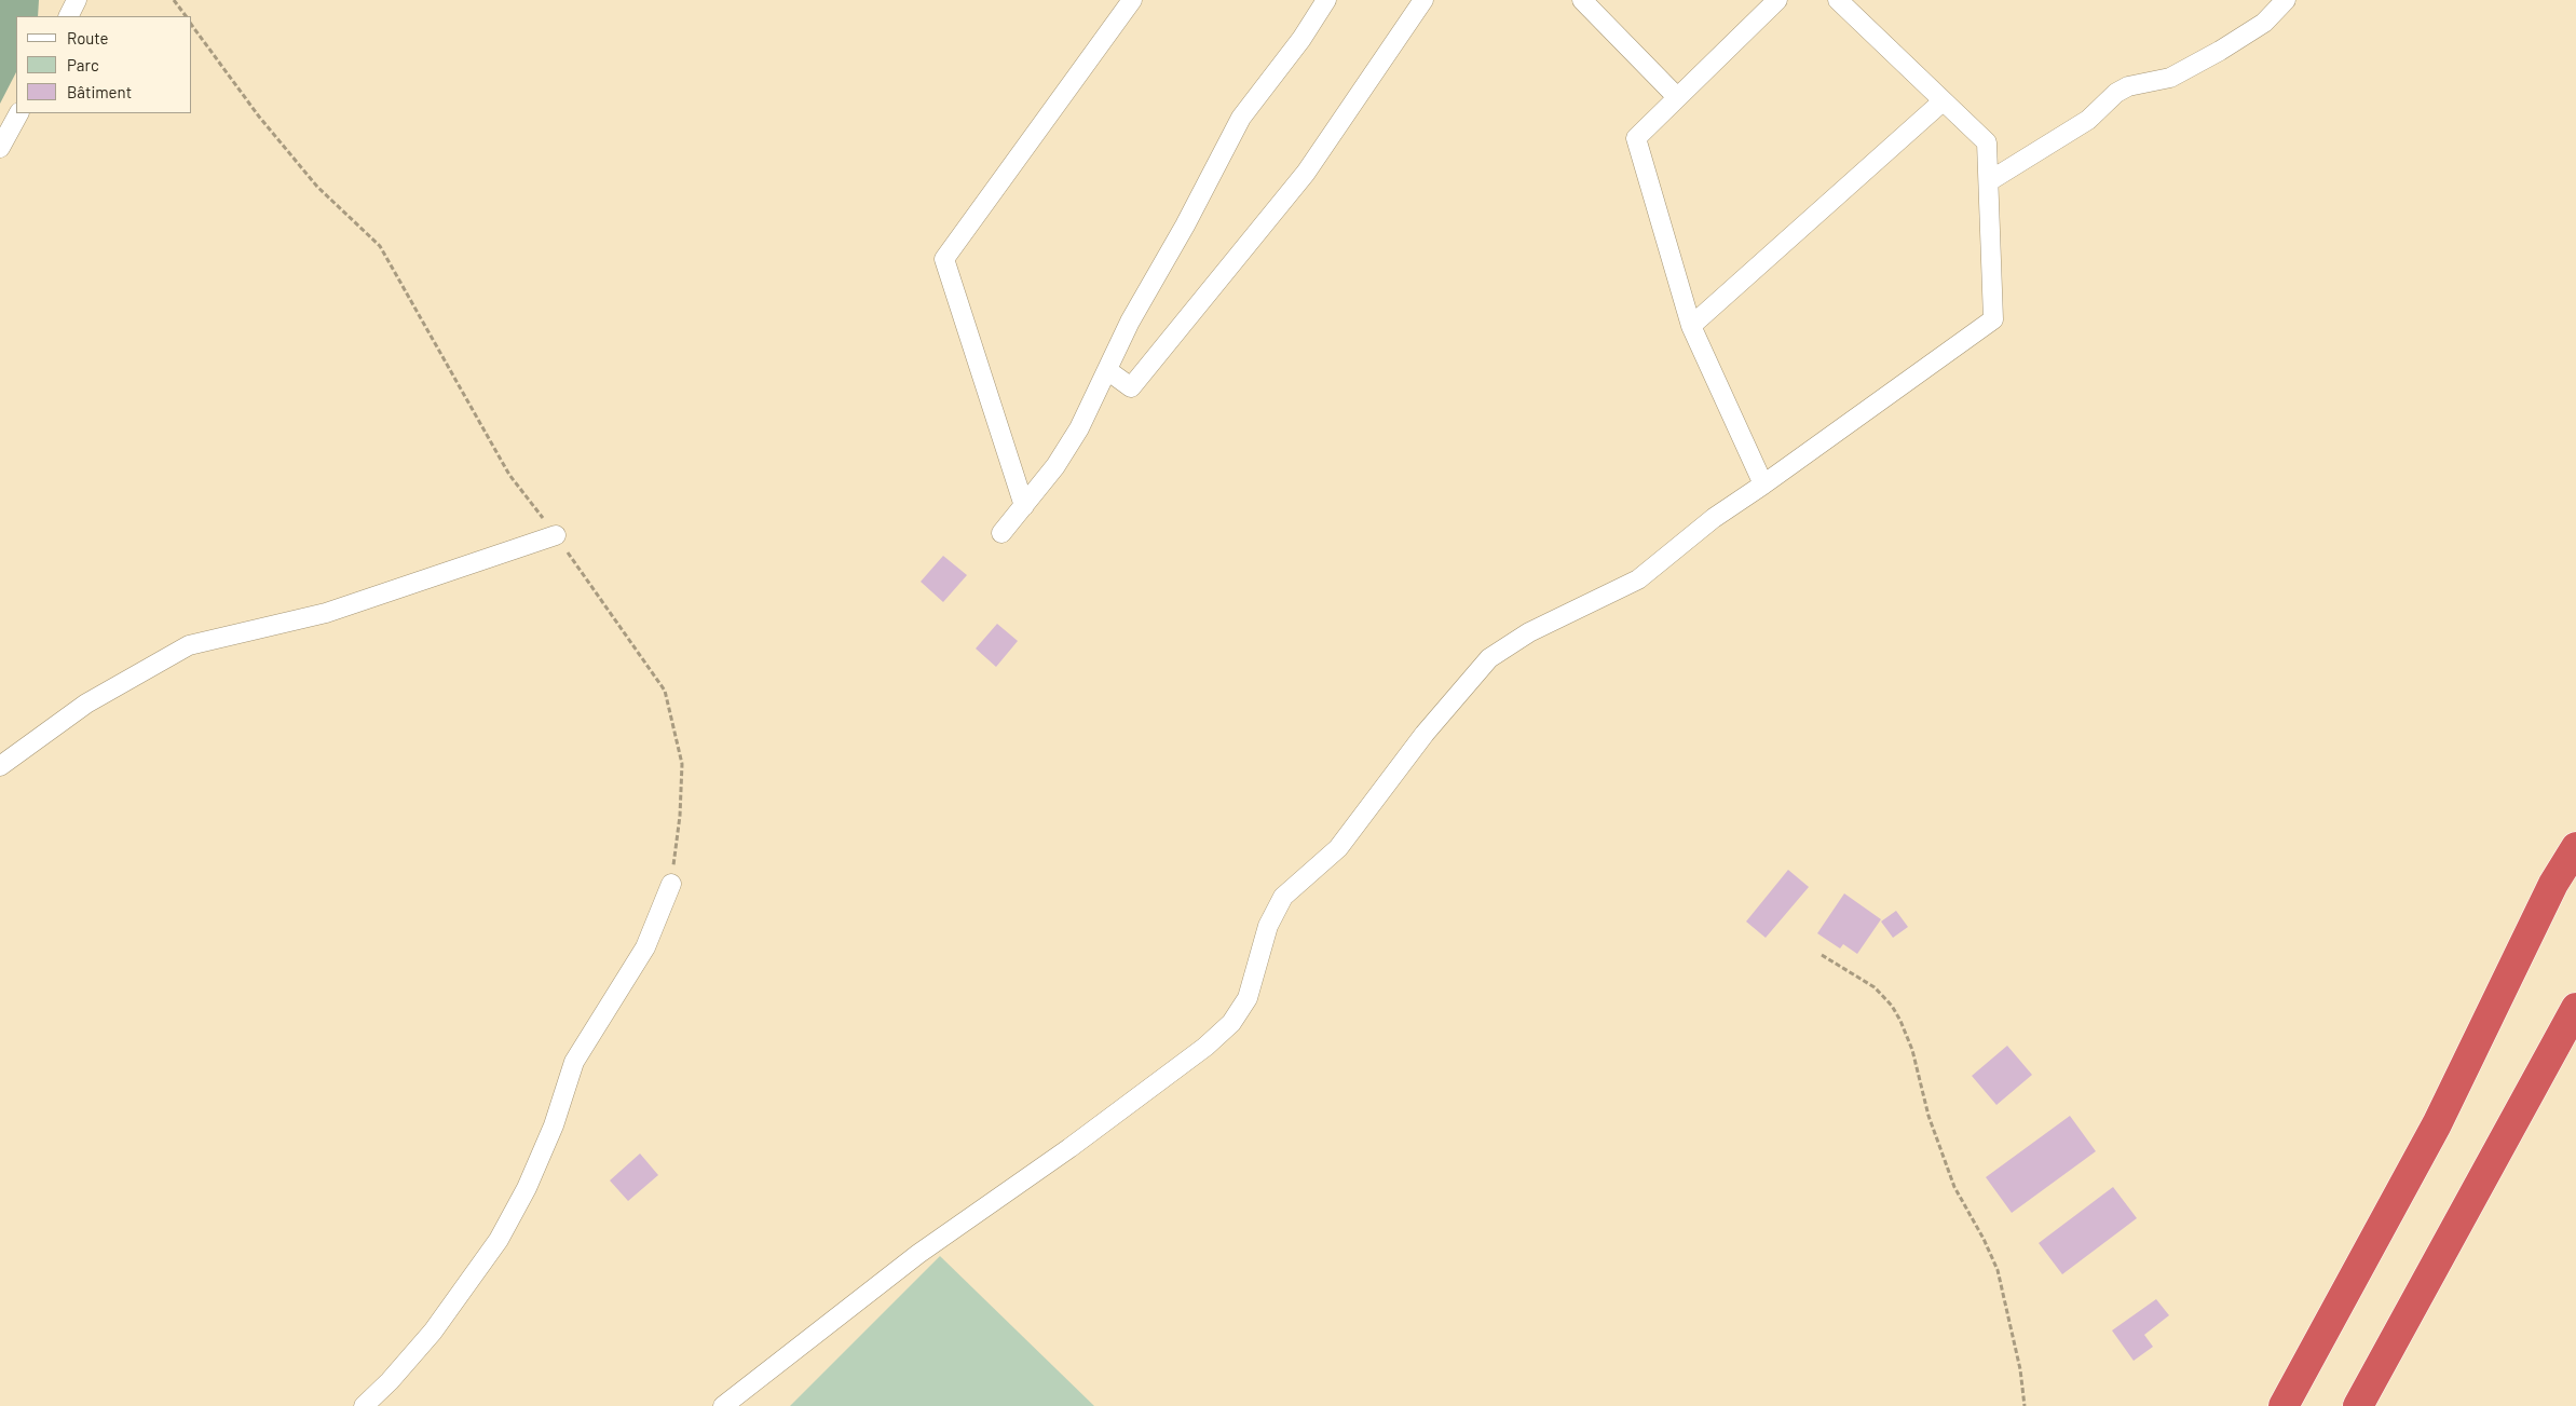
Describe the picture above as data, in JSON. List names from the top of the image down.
{
  "legend": ["Route", "Parc", "Bâtiment"]
}
